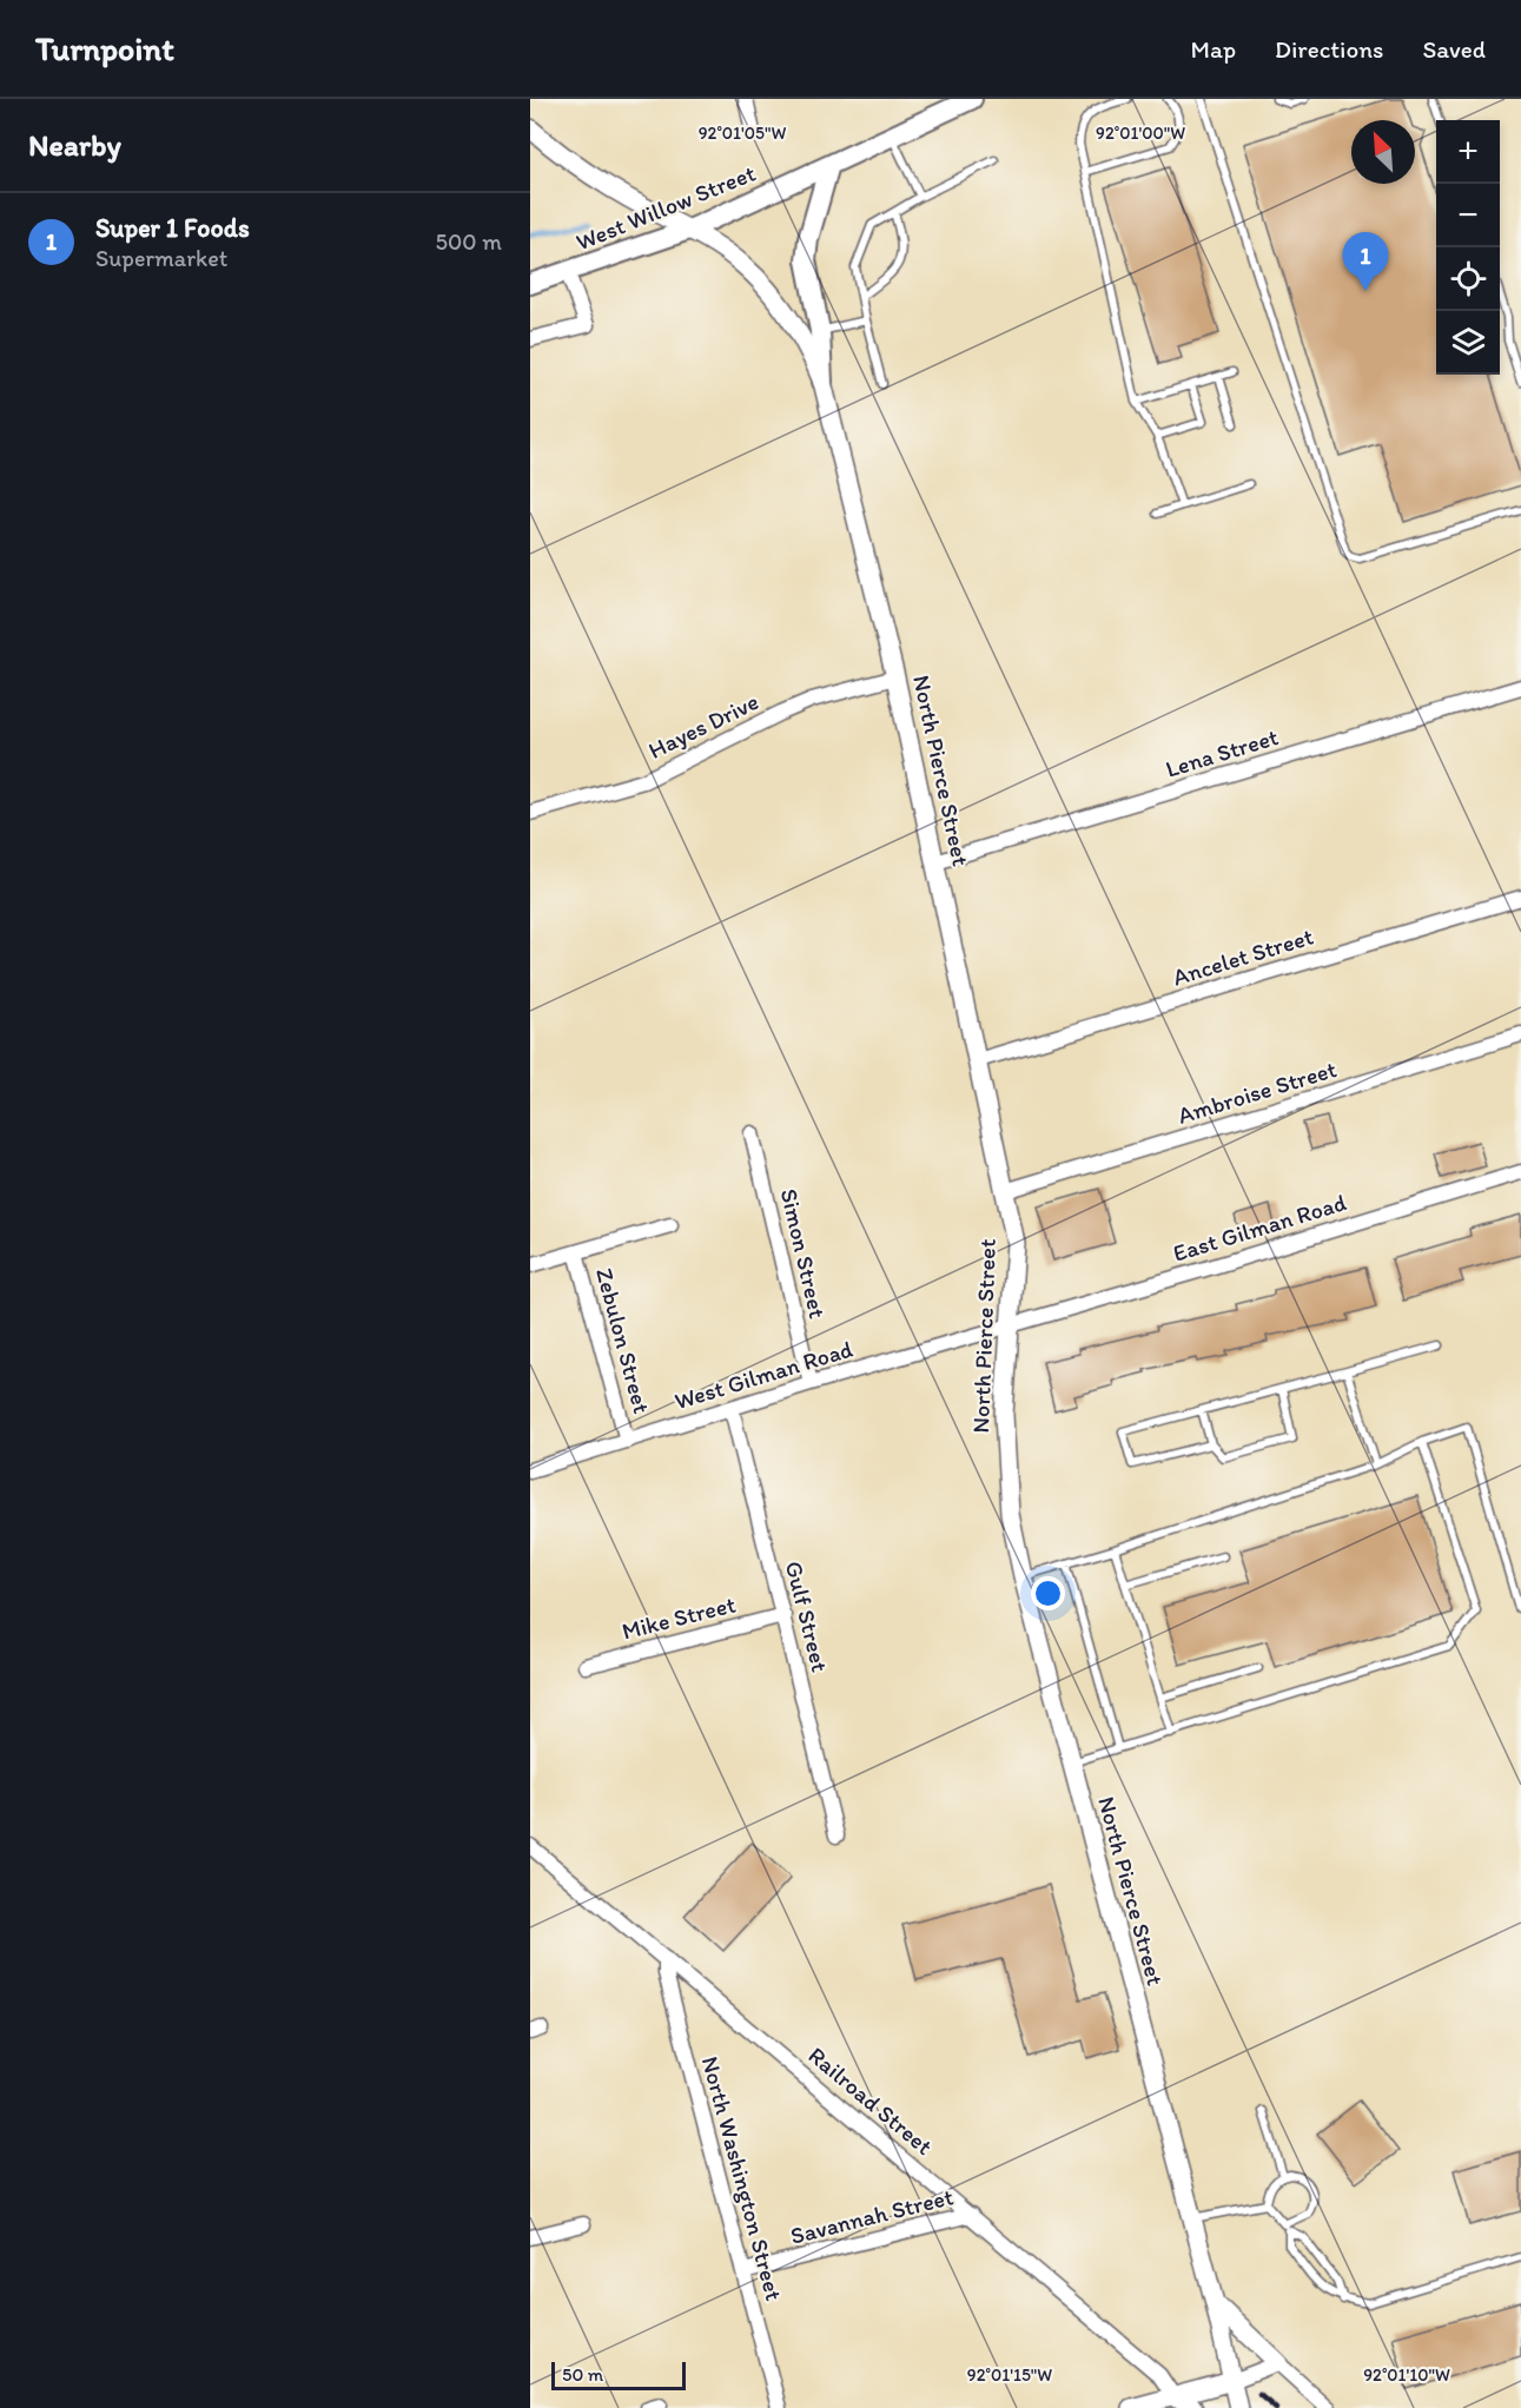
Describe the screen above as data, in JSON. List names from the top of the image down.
{
  "streets": {
    "main road": ["West Willow Street"],
    "street": [
      "Hayes Drive",
      "Lena Street",
      "North Pierce Street",
      "Ancelet Street",
      "Ambroise Street",
      "East Gilman Road",
      "Simon Street",
      "Zebulon Street",
      "West Gilman Road",
      "Gulf Street",
      "Mike Street",
      "Railroad Street",
      "North Washington Street",
      "Savannah Street"
    ]
  },
  "crossings": [
    ["West Willow Street", "North Pierce Street"],
    ["Hayes Drive", "North Pierce Street"],
    ["Lena Street", "North Pierce Street"],
    ["North Pierce Street", "Ancelet Street"],
    ["North Pierce Street", "Ambroise Street"],
    ["North Pierce Street", "East Gilman Road"],
    ["North Pierce Street", "West Gilman Road"],
    ["East Gilman Road", "West Gilman Road"],
    ["Simon Street", "West Gilman Road"],
    ["Zebulon Street", "West Gilman Road"],
    ["West Gilman Road", "Gulf Street"],
    ["Gulf Street", "Mike Street"],
    ["Railroad Street", "North Washington Street"],
    ["Railroad Street", "Savannah Street"],
    ["North Washington Street", "Savannah Street"]
  ],
  "scale_bar": "50 m",
  "north": "top left",
  "page": {
    "header": "Turnpoint",
    "nav": ["Map", "Directions", "Saved"],
    "heading": "Nearby",
    "map_buttons": ["+", "−"],
    "list": [
      {
        "mark": "1",
        "name": "Super 1 Foods",
        "note": "Supermarket",
        "value": "500 m"
      }
    ],
    "pins": "1",
    "scale": "50 m"
  },
  "coordinates": [
    "92°01'05\"W",
    "92°01'00\"W",
    "92°01'15\"W",
    "92°01'10\"W"
  ]
}
